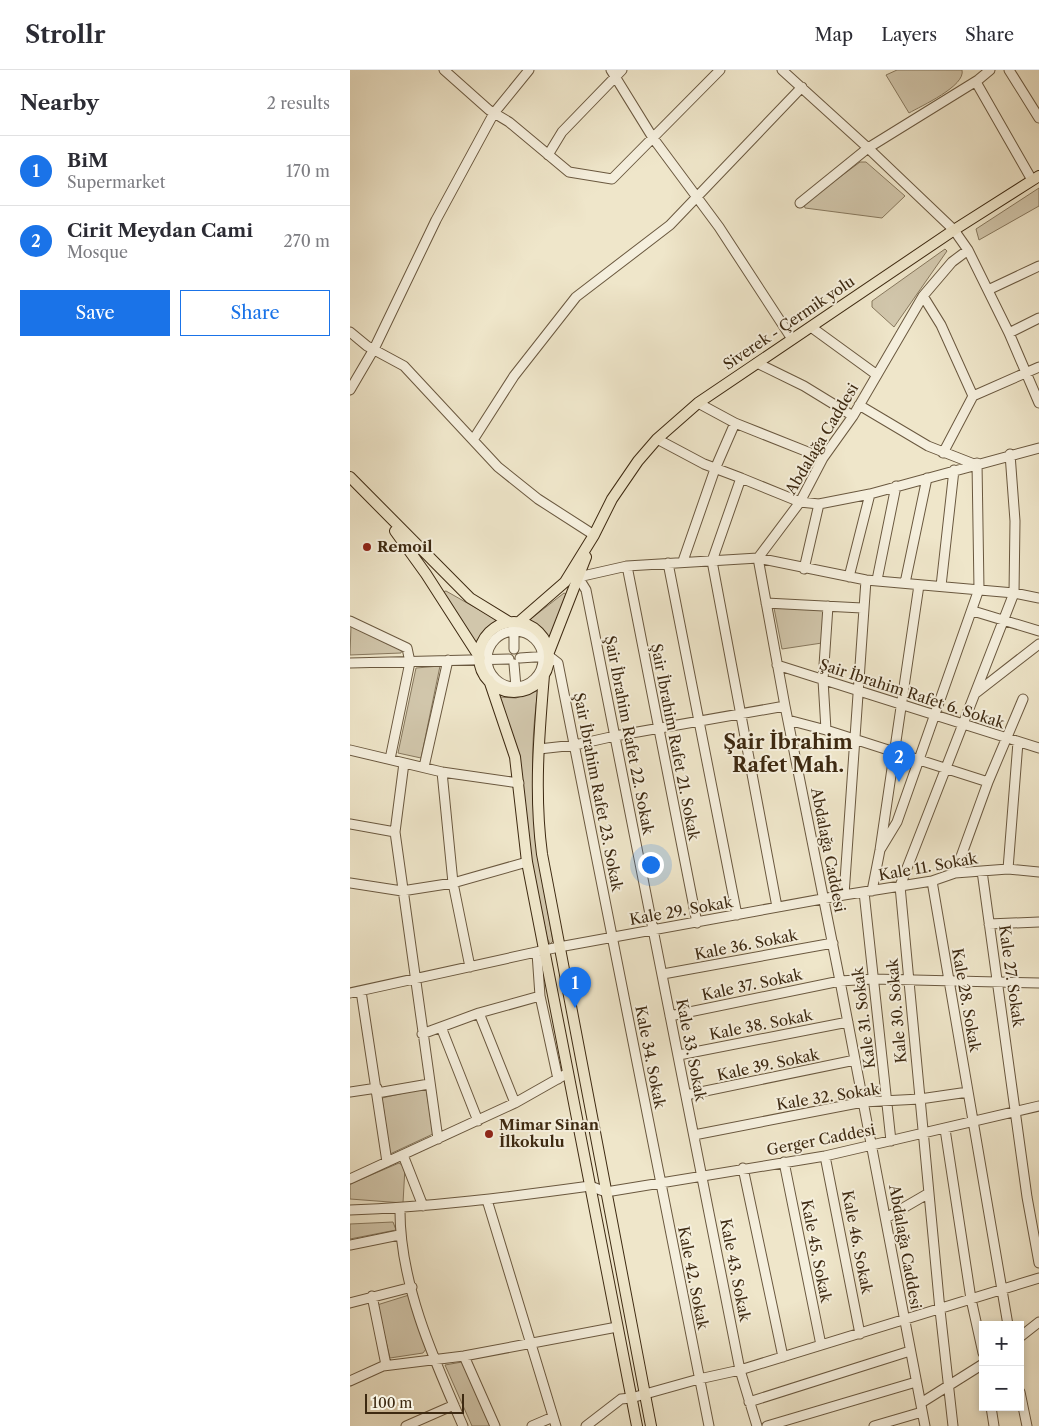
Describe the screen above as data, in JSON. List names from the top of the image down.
{
  "streets": {
    "main road": ["Siverek - Çermik yolu"],
    "street": [
      "Abdalağa Caddesi",
      "Şair İbrahim Rafet 6. Sokak",
      "Şair İbrahim Rafet 22. Sokak",
      "Şair İbrahim Rafet 21. Sokak",
      "Şair İbrahim Rafet 23. Sokak",
      "Kale 11. Sokak",
      "Kale 29. Sokak",
      "Kale 36. Sokak",
      "Kale 27. Sokak",
      "Kale 37. Sokak",
      "Kale 28. Sokak",
      "Kale 30. Sokak",
      "Kale 31. Sokak",
      "Kale 38. Sokak",
      "Kale 33. Sokak",
      "Kale 34. Sokak",
      "Kale 39. Sokak",
      "Kale 32. Sokak",
      "Gerger Caddesi",
      "Kale 46. Sokak",
      "Kale 45. Sokak",
      "Kale 43. Sokak",
      "Kale 42. Sokak"
    ]
  },
  "crossings": [
    ["Siverek - Çermik yolu", "Şair İbrahim Rafet 22. Sokak"],
    ["Siverek - Çermik yolu", "Şair İbrahim Rafet 23. Sokak"],
    ["Siverek - Çermik yolu", "Kale 29. Sokak"],
    ["Siverek - Çermik yolu", "Gerger Caddesi"],
    ["Abdalağa Caddesi", "Şair İbrahim Rafet 6. Sokak"],
    ["Abdalağa Caddesi", "Kale 11. Sokak"],
    ["Abdalağa Caddesi", "Kale 29. Sokak"],
    ["Abdalağa Caddesi", "Kale 36. Sokak"],
    ["Abdalağa Caddesi", "Kale 37. Sokak"],
    ["Abdalağa Caddesi", "Kale 38. Sokak"],
    ["Abdalağa Caddesi", "Kale 39. Sokak"],
    ["Abdalağa Caddesi", "Kale 32. Sokak"],
    ["Abdalağa Caddesi", "Gerger Caddesi"],
    ["Şair İbrahim Rafet 6. Sokak", "Kale 31. Sokak"],
    ["Şair İbrahim Rafet 22. Sokak", "Kale 29. Sokak"],
    ["Şair İbrahim Rafet 22. Sokak", "Kale 33. Sokak"],
    ["Şair İbrahim Rafet 21. Sokak", "Kale 29. Sokak"],
    ["Şair İbrahim Rafet 23. Sokak", "Kale 29. Sokak"],
    ["Şair İbrahim Rafet 23. Sokak", "Kale 34. Sokak"],
    ["Kale 11. Sokak", "Kale 29. Sokak"],
    ["Kale 11. Sokak", "Kale 27. Sokak"],
    ["Kale 11. Sokak", "Kale 28. Sokak"],
    ["Kale 11. Sokak", "Kale 30. Sokak"],
    ["Kale 11. Sokak", "Kale 31. Sokak"],
    ["Kale 29. Sokak", "Kale 33. Sokak"],
    ["Kale 29. Sokak", "Kale 34. Sokak"],
    ["Kale 36. Sokak", "Kale 33. Sokak"],
    ["Kale 27. Sokak", "Kale 37. Sokak"],
    ["Kale 27. Sokak", "Gerger Caddesi"],
    ["Kale 37. Sokak", "Kale 28. Sokak"],
    ["Kale 37. Sokak", "Kale 30. Sokak"],
    ["Kale 37. Sokak", "Kale 31. Sokak"],
    ["Kale 37. Sokak", "Kale 33. Sokak"],
    ["Kale 28. Sokak", "Kale 32. Sokak"],
    ["Kale 28. Sokak", "Gerger Caddesi"],
    ["Kale 30. Sokak", "Kale 32. Sokak"],
    ["Kale 30. Sokak", "Gerger Caddesi"],
    ["Kale 31. Sokak", "Kale 32. Sokak"],
    ["Kale 31. Sokak", "Gerger Caddesi"],
    ["Kale 38. Sokak", "Kale 33. Sokak"],
    ["Kale 33. Sokak", "Kale 39. Sokak"],
    ["Kale 33. Sokak", "Kale 32. Sokak"],
    ["Kale 33. Sokak", "Gerger Caddesi"],
    ["Kale 33. Sokak", "Kale 43. Sokak"],
    ["Kale 34. Sokak", "Gerger Caddesi"],
    ["Kale 34. Sokak", "Kale 42. Sokak"],
    ["Gerger Caddesi", "Kale 46. Sokak"],
    ["Gerger Caddesi", "Kale 45. Sokak"],
    ["Gerger Caddesi", "Kale 43. Sokak"],
    ["Gerger Caddesi", "Kale 42. Sokak"]
  ],
  "districts": ["Şair İbrahim Rafet Mah."],
  "places": ["Remoil", "Mimar Sinan İlkokulu"],
  "scale_bar": "100 m",
  "page": {
    "header": "Strollr",
    "nav": ["Map", "Layers", "Share"],
    "heading": ["Nearby", "2 results"],
    "list": [
      {
        "mark": "1",
        "name": "BiM",
        "note": "Supermarket",
        "value": "170 m"
      },
      {
        "mark": "2",
        "name": "Cirit Meydan Cami",
        "note": "Mosque",
        "value": "270 m"
      }
    ],
    "buttons": ["Save", "Share"],
    "pins": ["2", "1"],
    "map_buttons": ["+", "−"],
    "scale": "100 m"
  }
}
